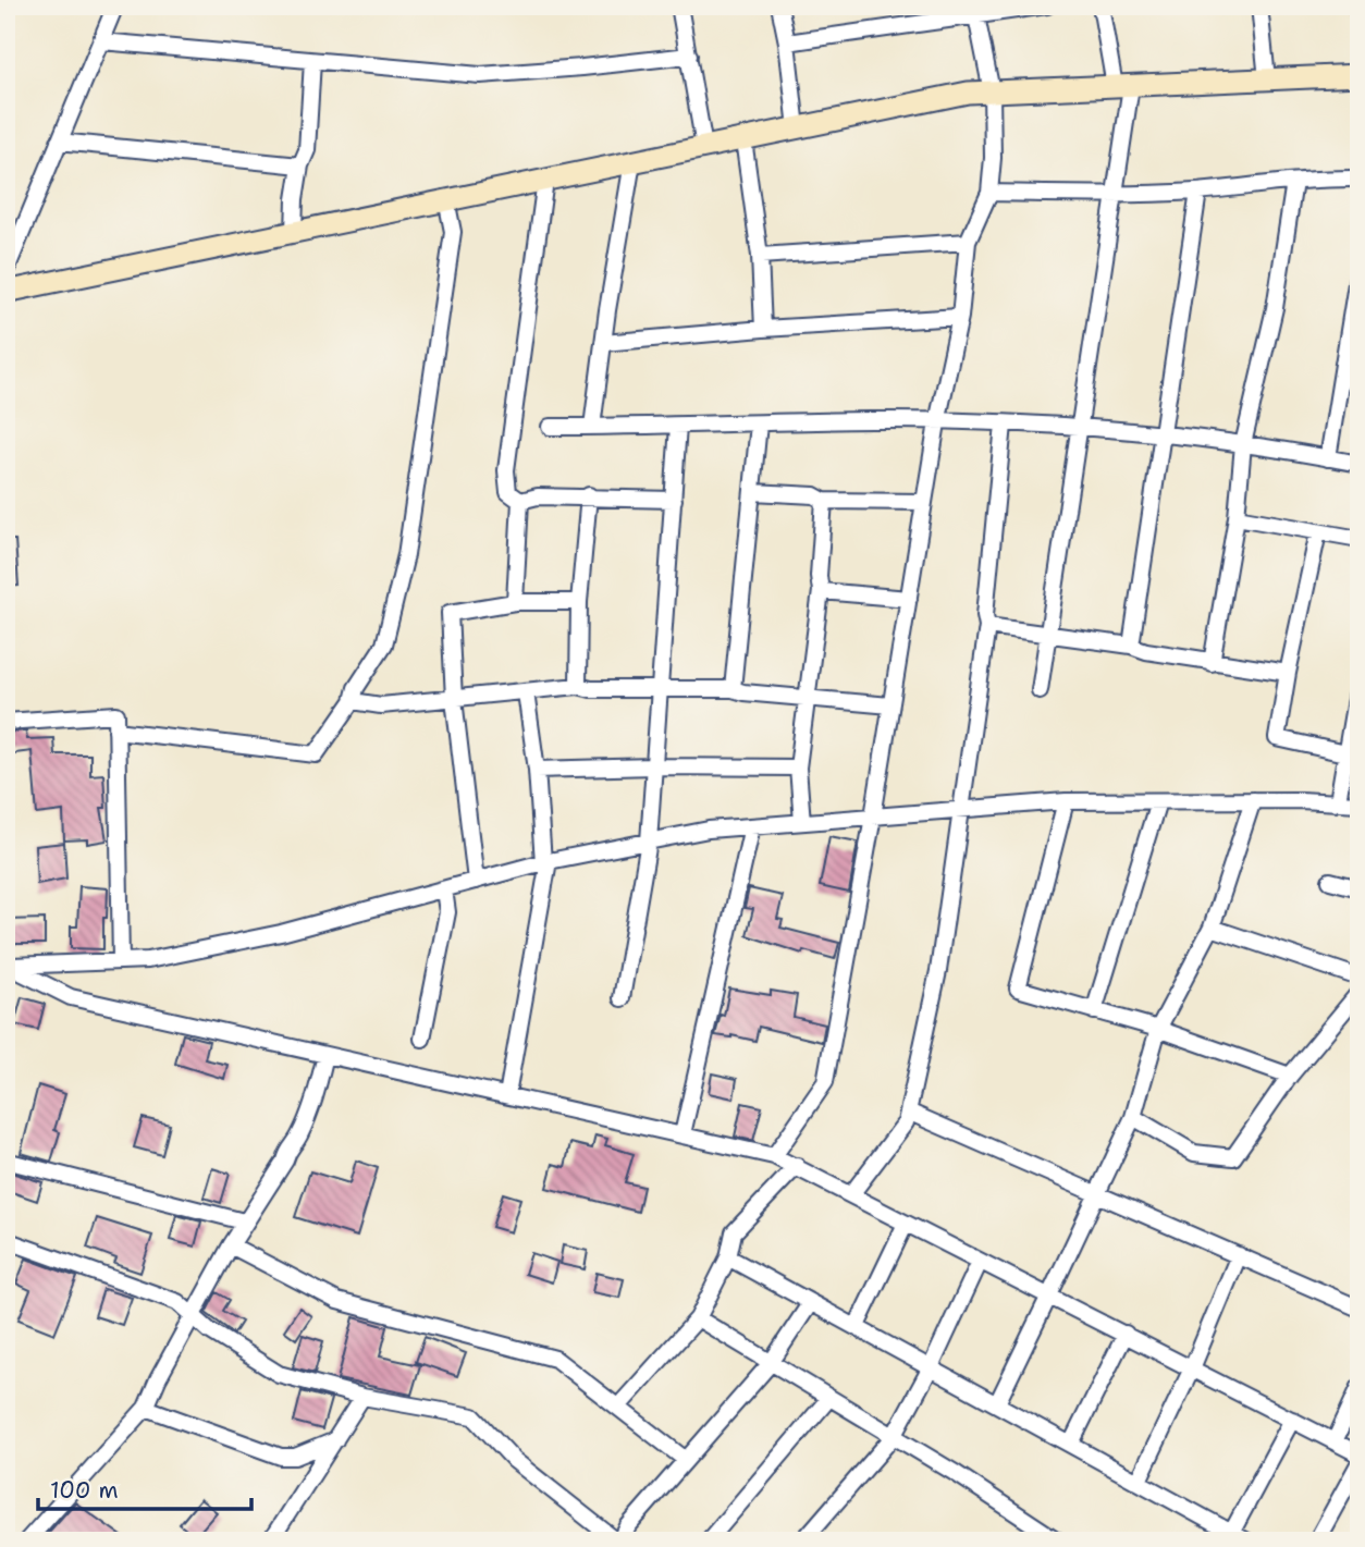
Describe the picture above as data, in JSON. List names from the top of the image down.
{
  "scale_bar": "100 m"
}
